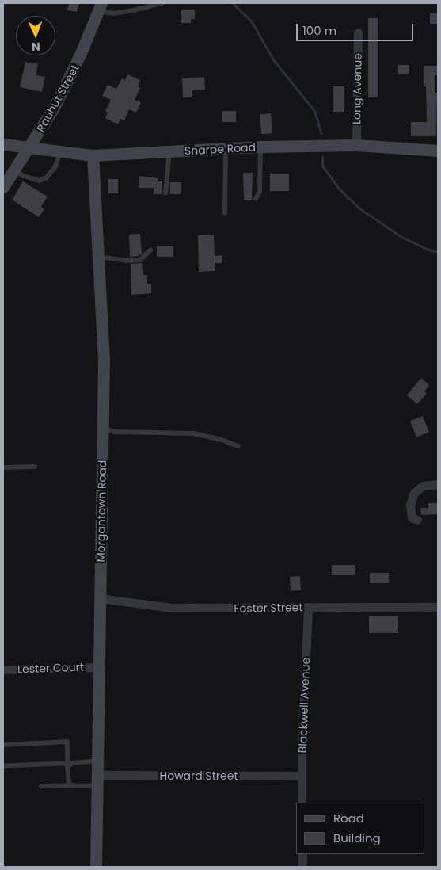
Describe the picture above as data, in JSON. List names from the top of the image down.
{
  "streets": {
    "street": [
      "Long Avenue",
      "Rauhut Street",
      "Sharpe Road",
      "Morgantown Road",
      "Foster Street",
      "Lester Court",
      "Blackwell Avenue",
      "Howard Street"
    ]
  },
  "crossings": [
    ["Long Avenue", "Sharpe Road"],
    ["Rauhut Street", "Sharpe Road"],
    ["Sharpe Road", "Morgantown Road"],
    ["Morgantown Road", "Foster Street"],
    ["Morgantown Road", "Lester Court"],
    ["Morgantown Road", "Howard Street"],
    ["Foster Street", "Blackwell Avenue"],
    ["Blackwell Avenue", "Howard Street"]
  ],
  "legend": ["Road", "Building"],
  "scale_bar": "100 m",
  "north": "bottom"
}
